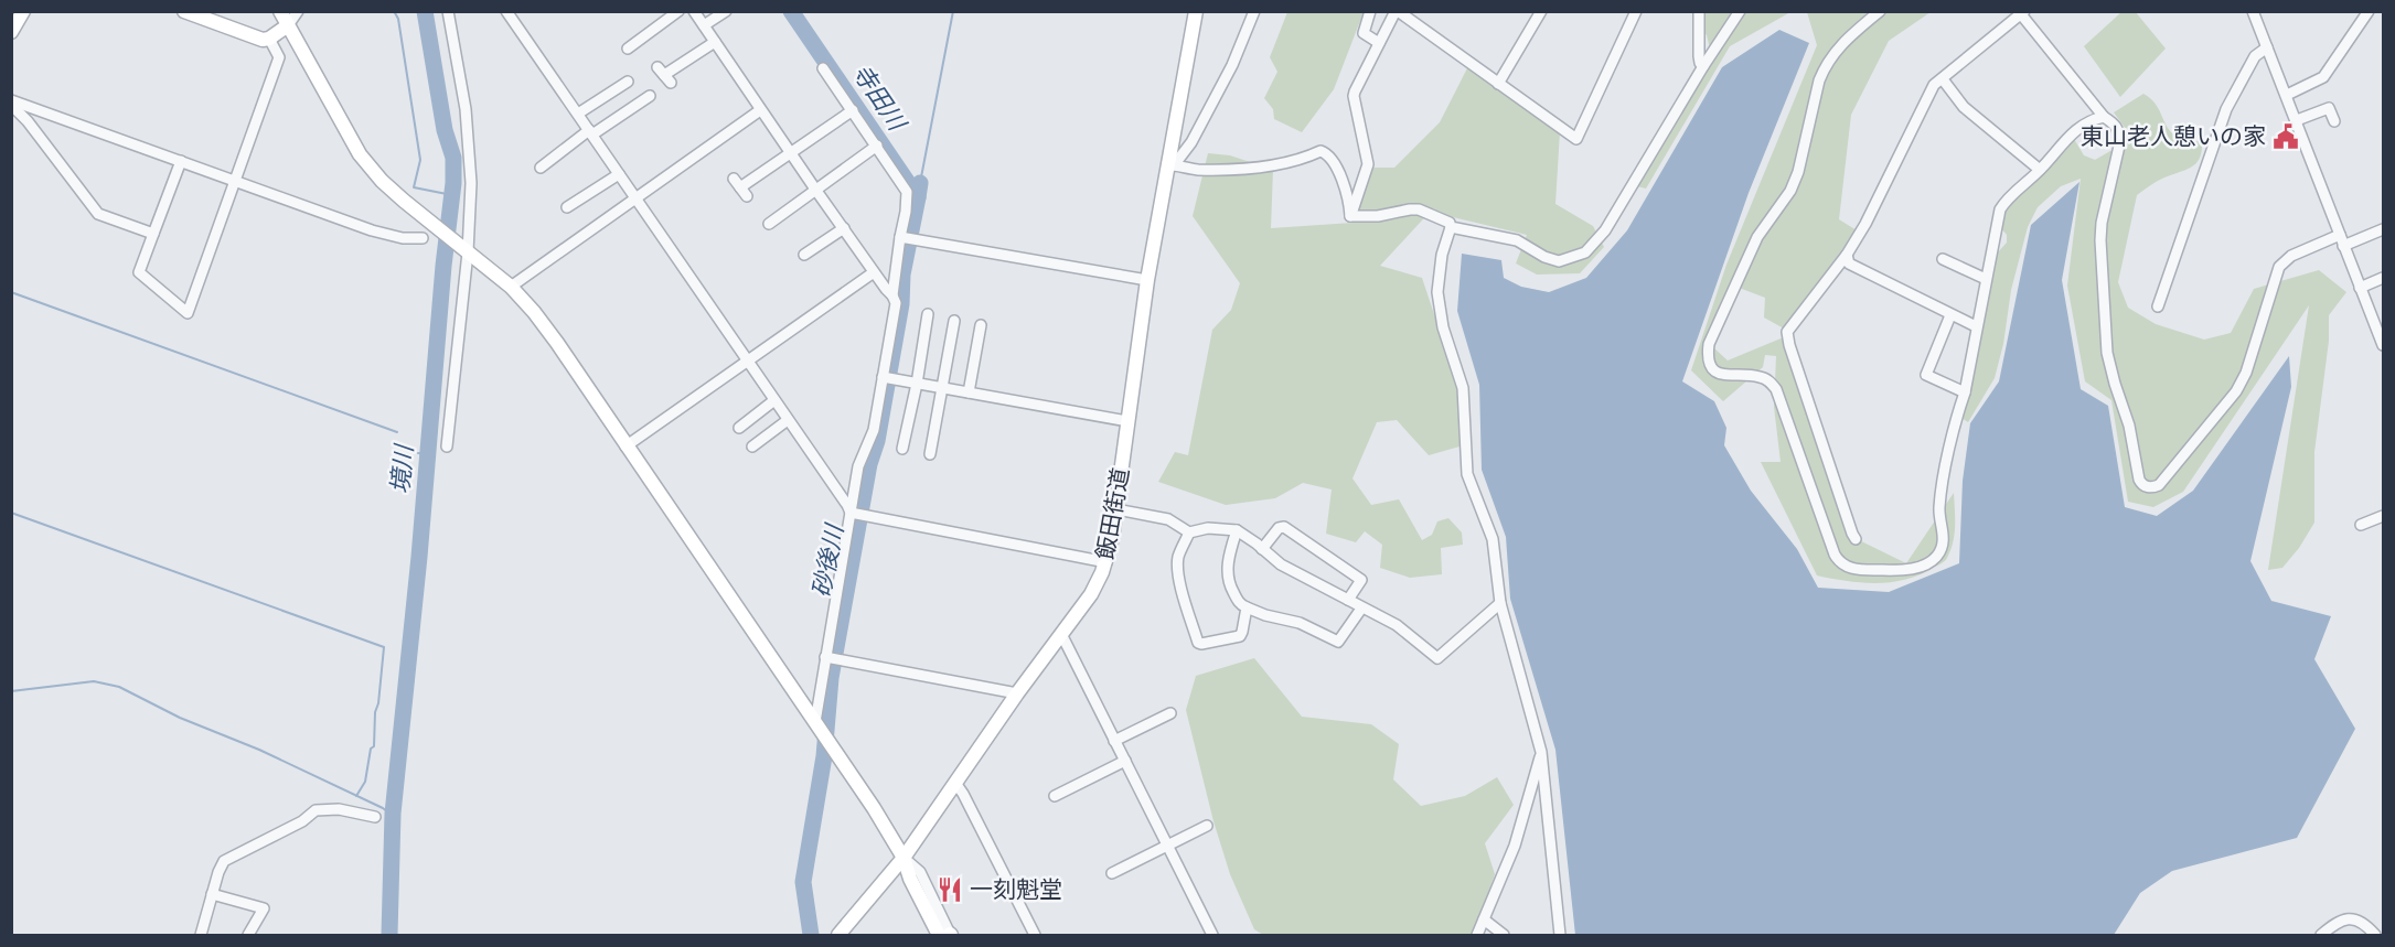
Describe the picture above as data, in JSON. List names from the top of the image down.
{
  "streets": {
    "street": ["飯田街道"]
  },
  "water": ["寺田川", "境川", "砂後川"],
  "places": {
    "public building": ["東山老人憩いの家"],
    "restaurant": ["一刻魁堂"]
  }
}
